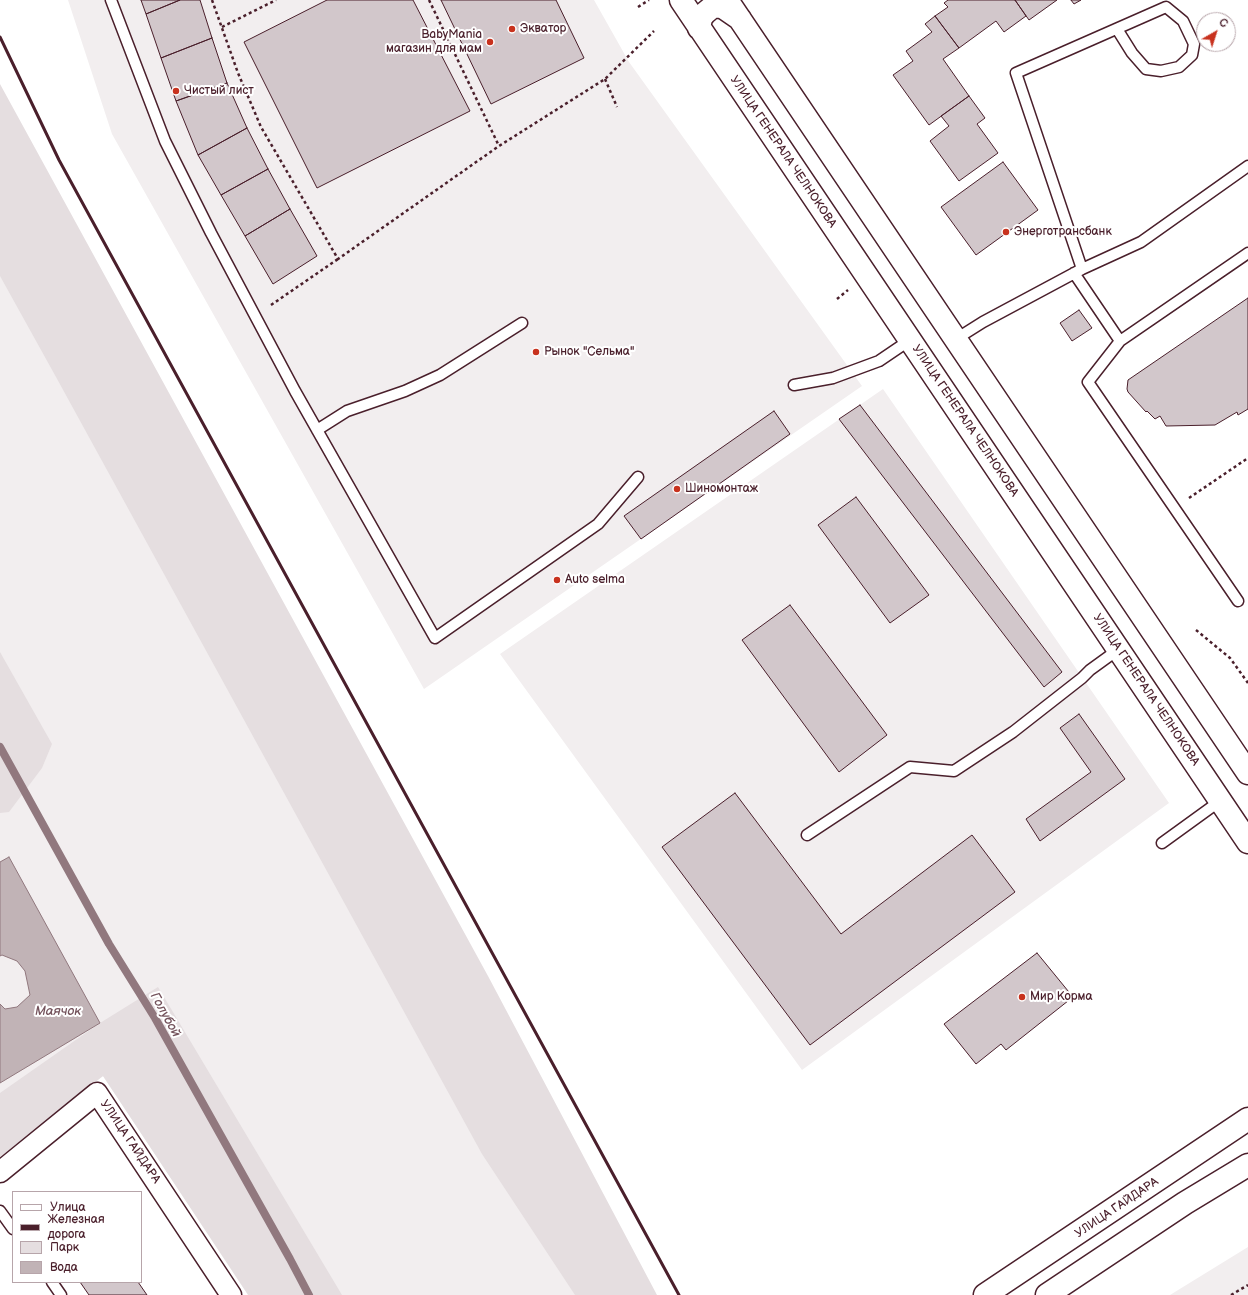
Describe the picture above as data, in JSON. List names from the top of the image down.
{
  "streets": {
    "main road": ["УЛИЦА ГЕНЕРАЛА ЧЕЛНОКОВА", "УЛИЦА ГАЙДАРА"]
  },
  "water": ["Маячок", "Голубой"],
  "places": [
    "Экватор",
    "BabyMаnia магазин для мам",
    "Чистый лист",
    "Энерготрансбанк",
    "Рынок \"Сельма\"",
    "Шиномонтаж",
    "Auto selma",
    "Мир Корма"
  ],
  "legend": [
    "Улица",
    "Железная дорога",
    "Парк",
    "Вода"
  ],
  "north": "top right"
}
